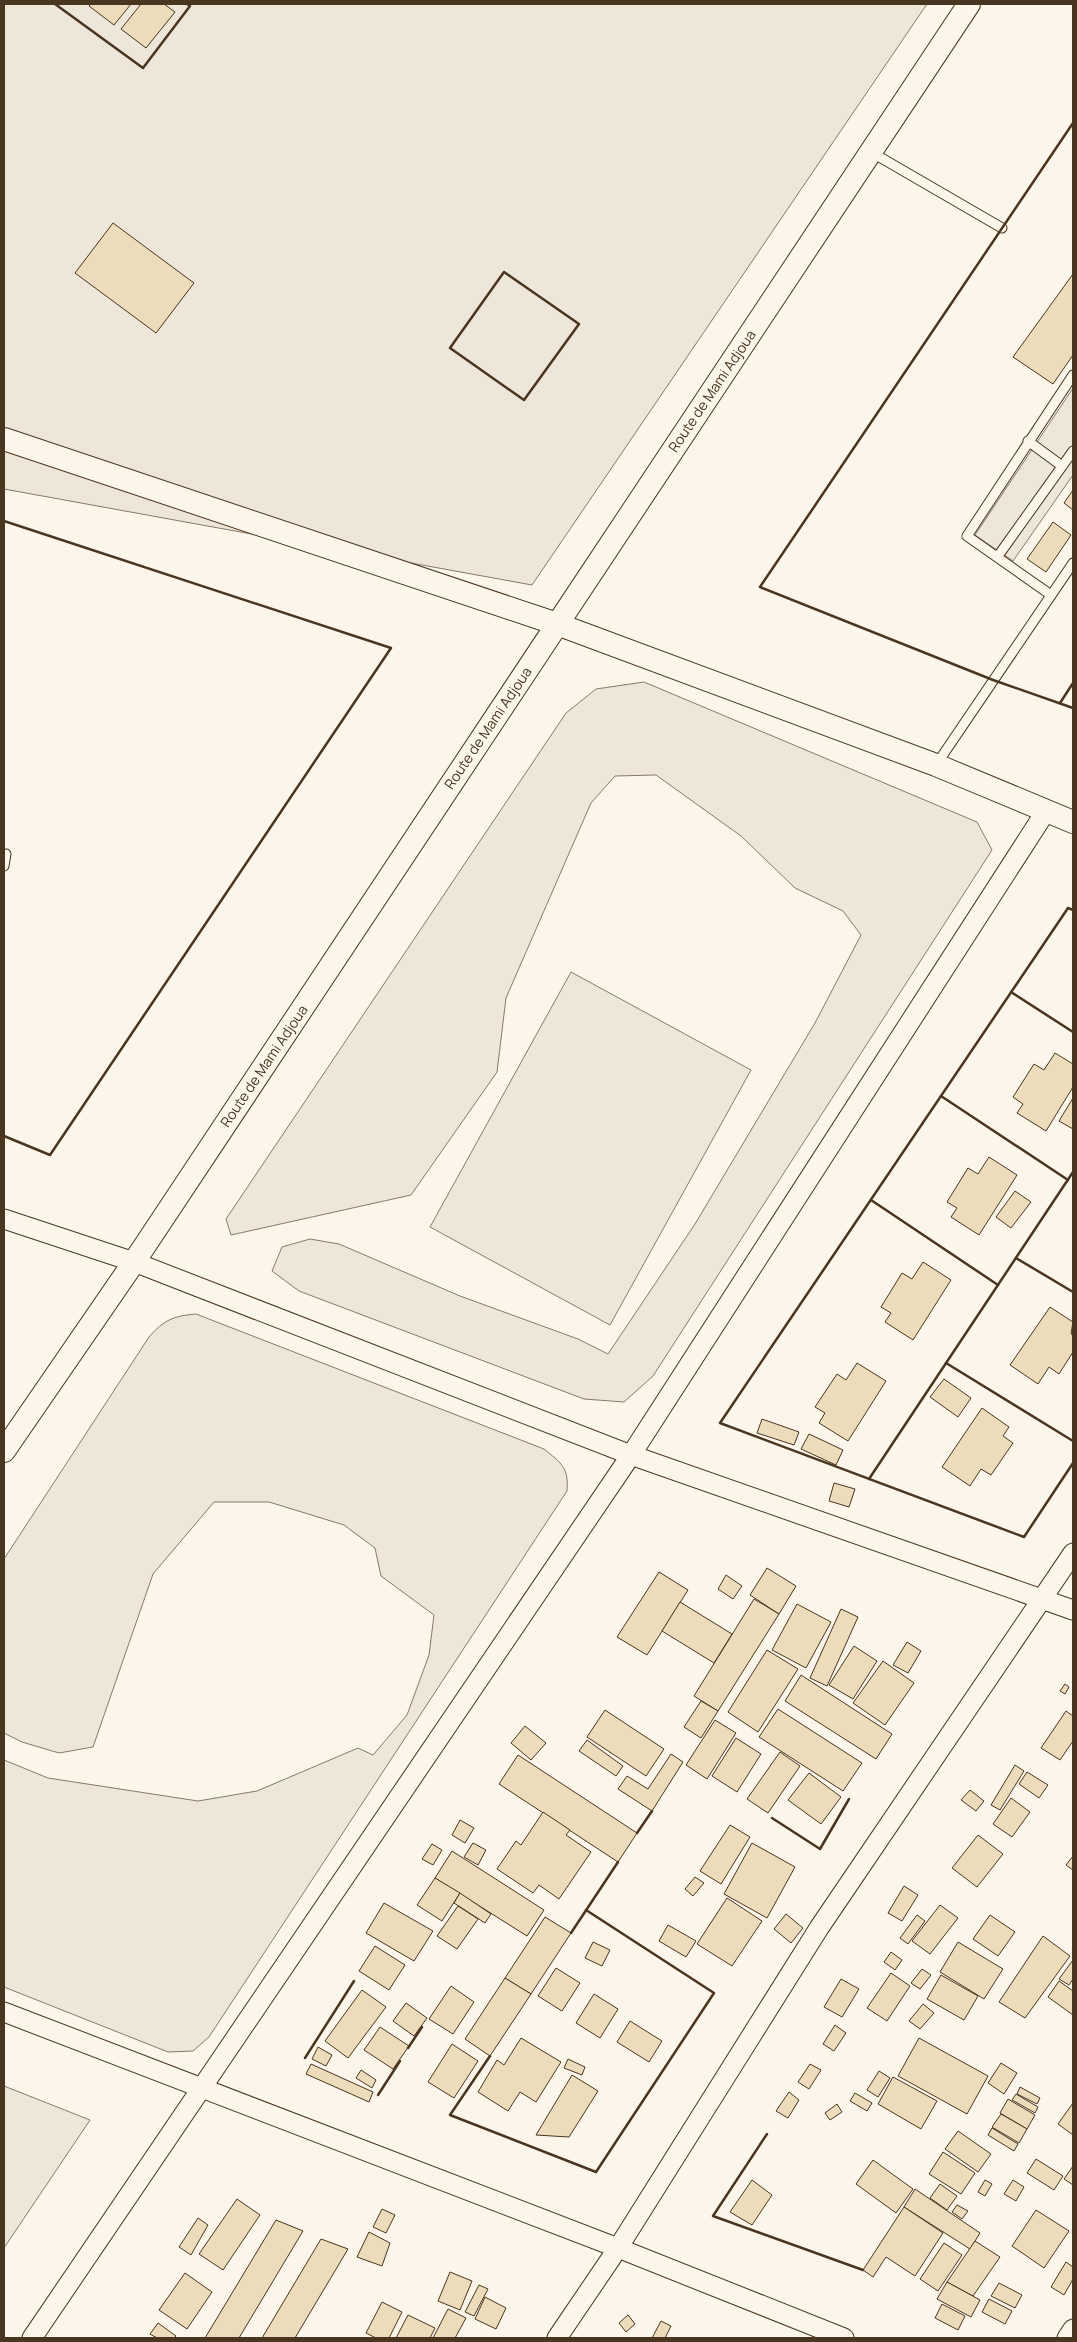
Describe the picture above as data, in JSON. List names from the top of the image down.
{
  "streets": {
    "street": ["Route de Mami Adjoua"]
  }
}
